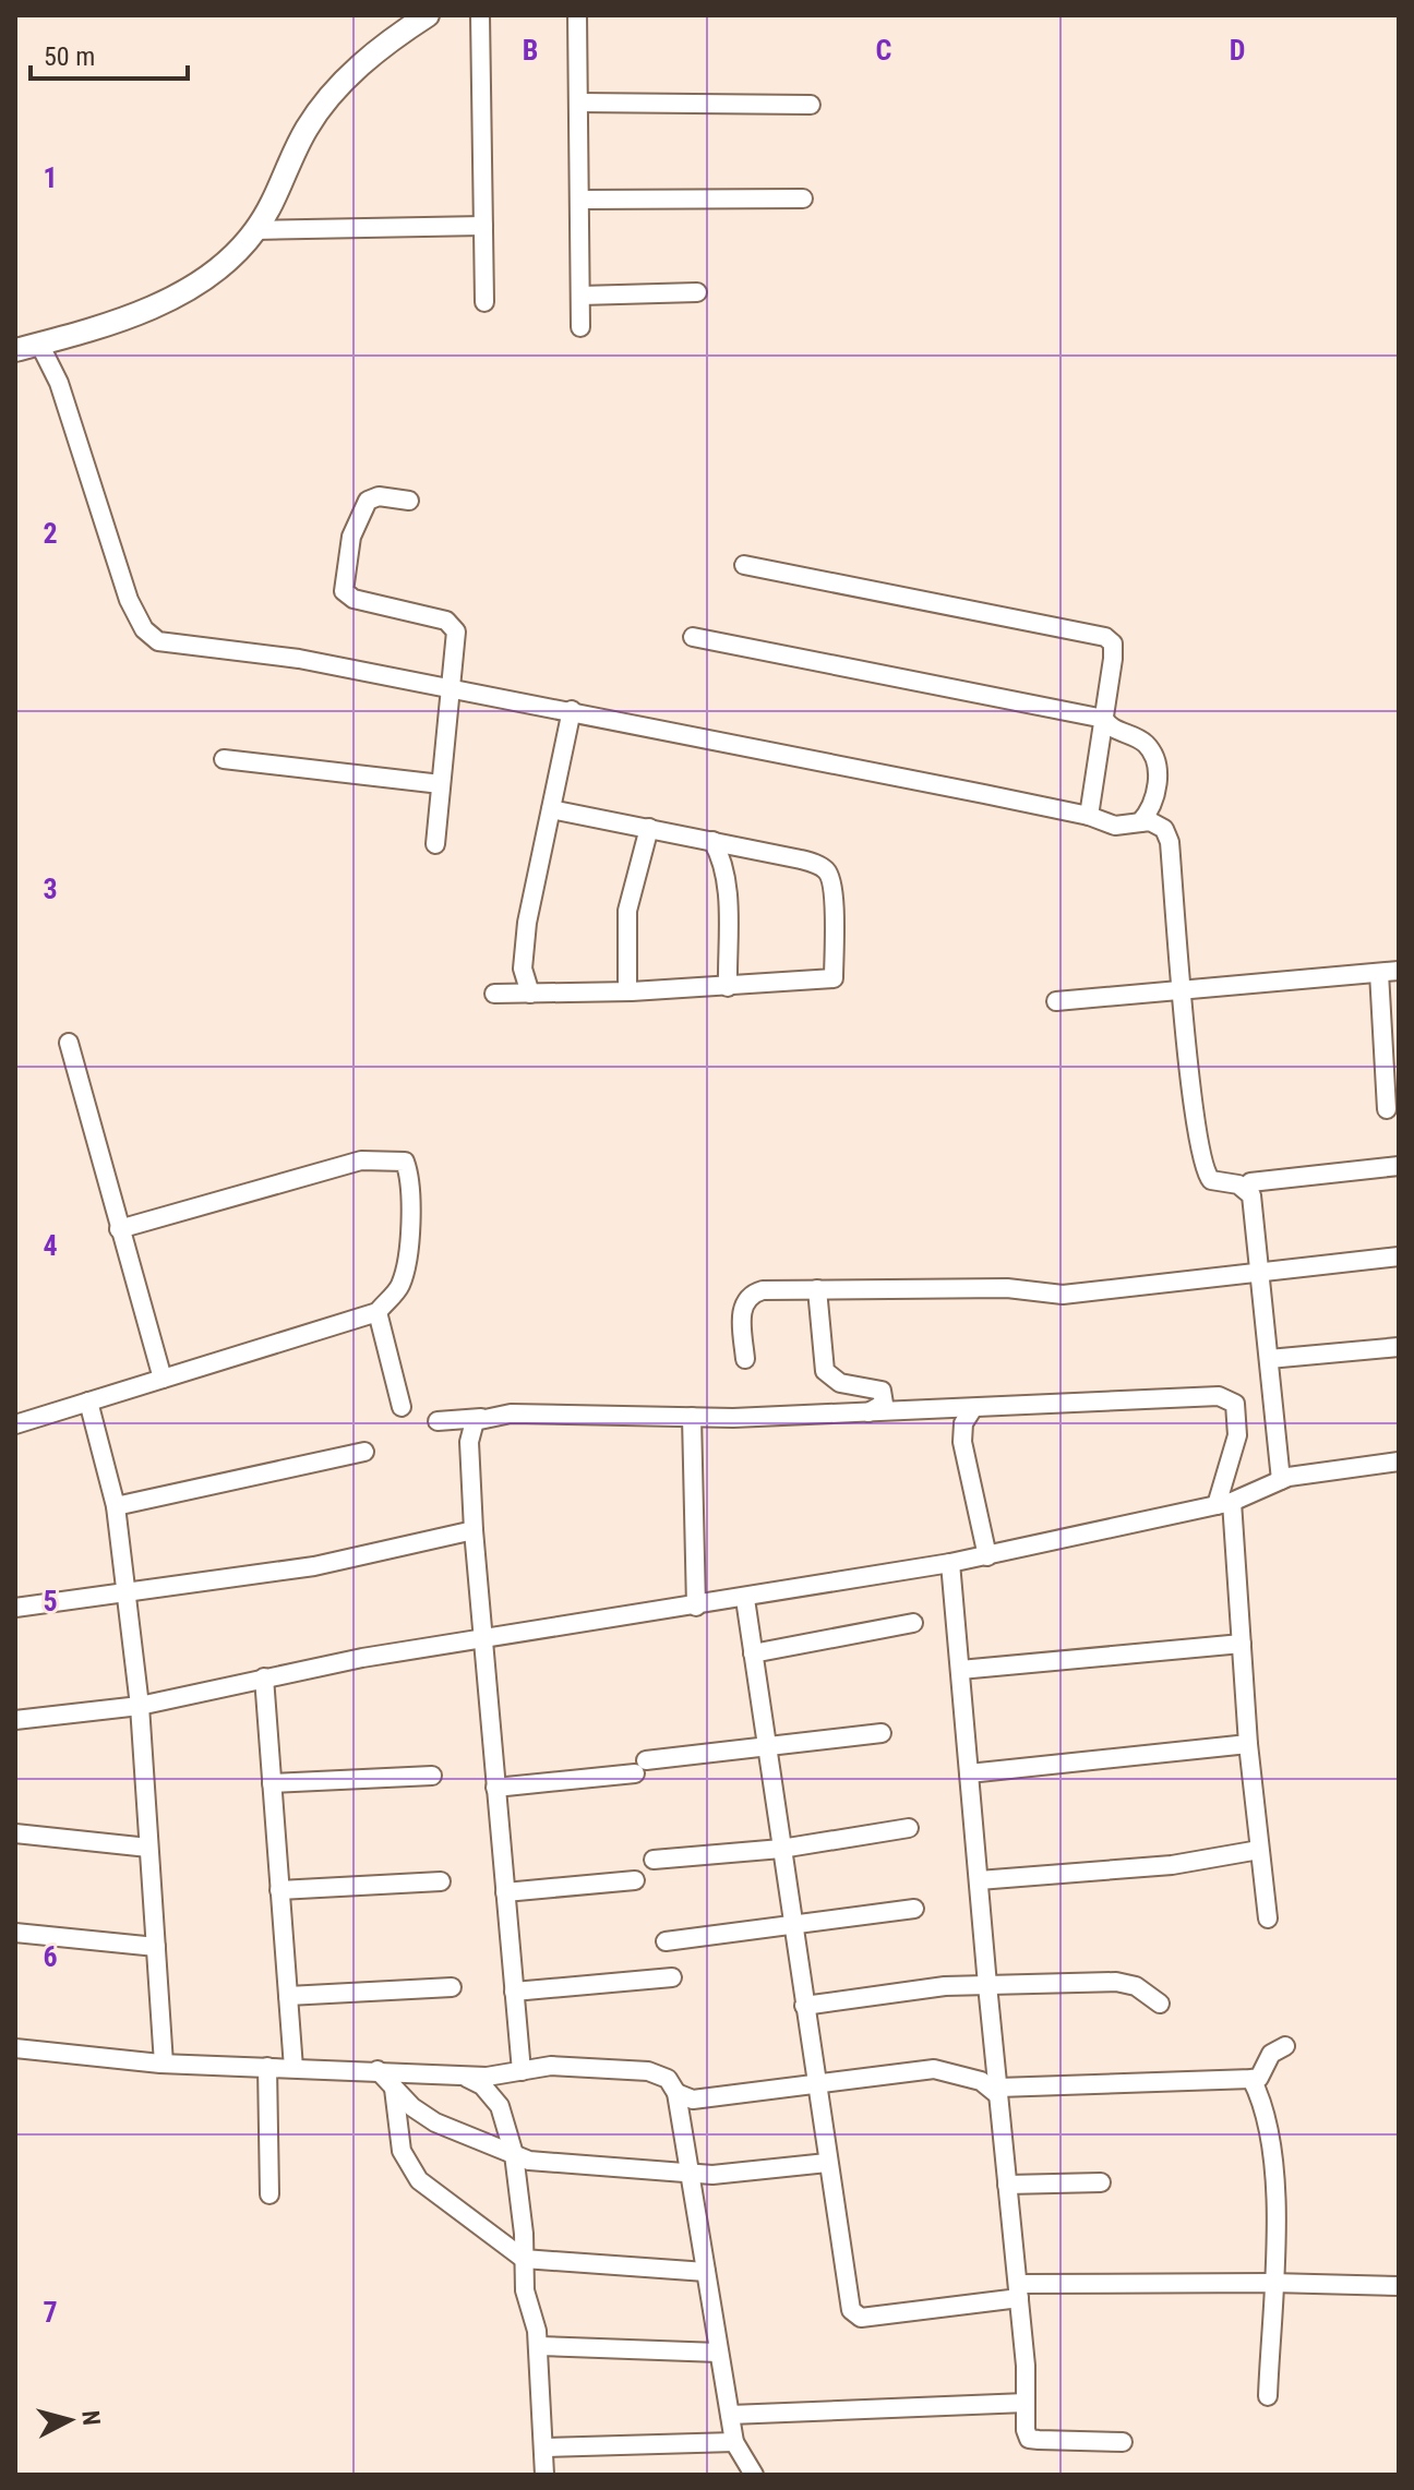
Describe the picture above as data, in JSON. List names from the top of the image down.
{
  "scale_bar": "50 m",
  "north": "right",
  "grid": {
    "columns": ["B", "C", "D"],
    "rows": [
      "1",
      "2",
      "3",
      "4",
      "5",
      "6",
      "7"
    ]
  }
}
